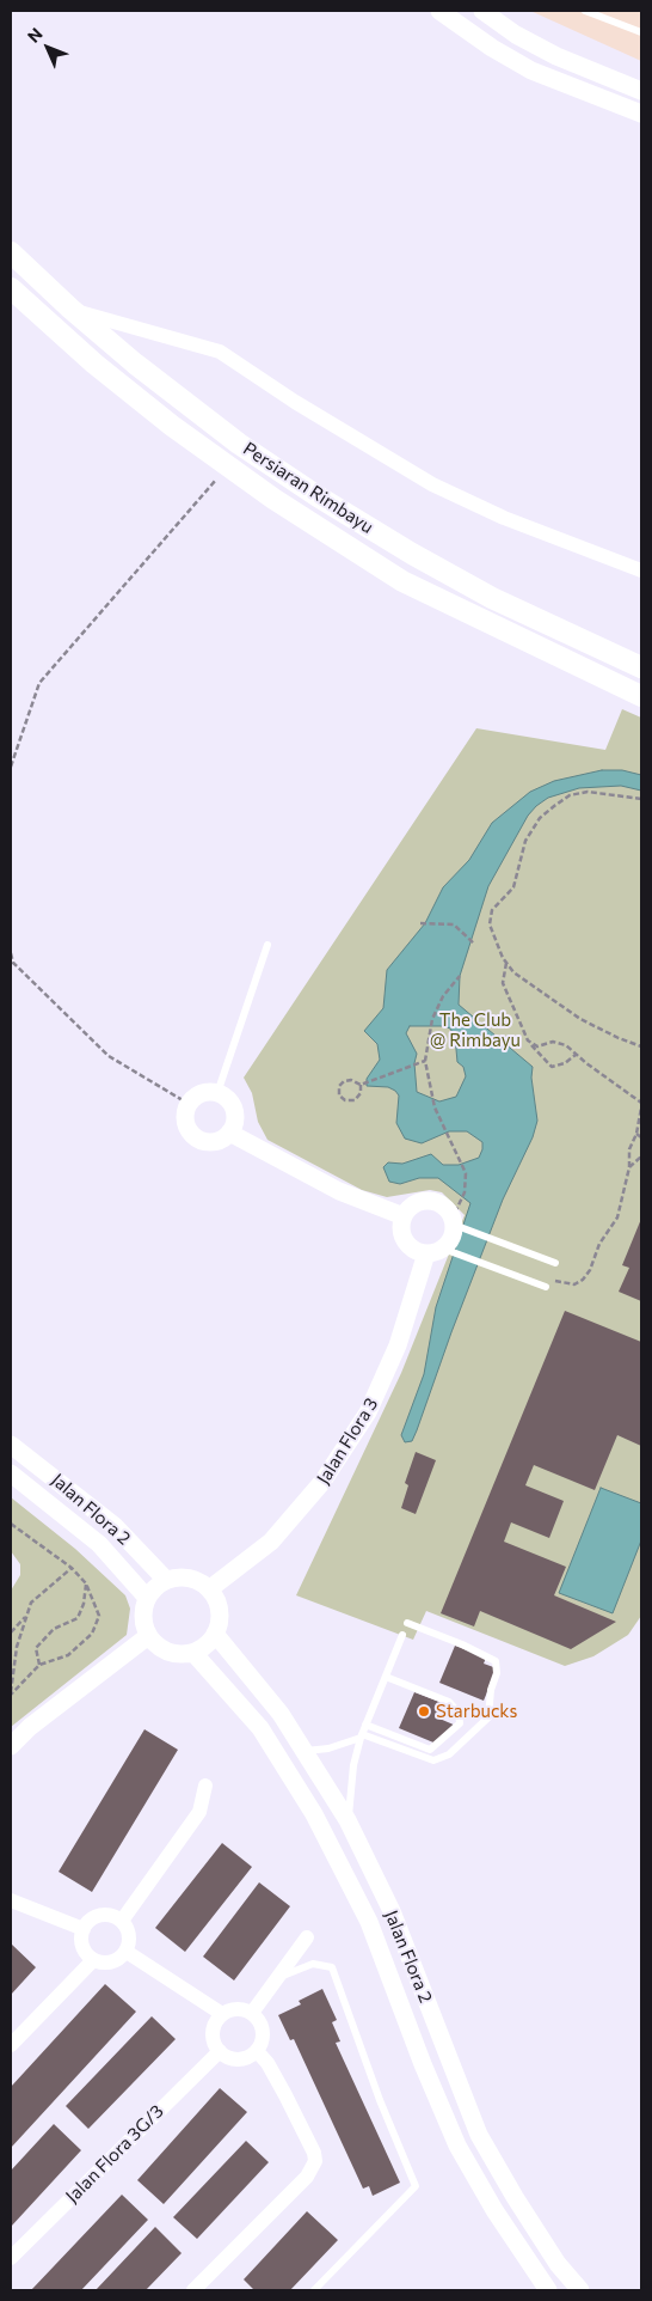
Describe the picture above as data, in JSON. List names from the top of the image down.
{
  "streets": {
    "main road": ["Persiaran Rimbayu"],
    "street": ["Jalan Flora 3", "Jalan Flora 2", "Jalan Flora 3G/3"]
  },
  "crossings": [
    ["Jalan Flora 3", "Jalan Flora 2"]
  ],
  "parks": ["The Club @ Rimbayu"],
  "places": ["Starbucks"],
  "north": "top left"
}
